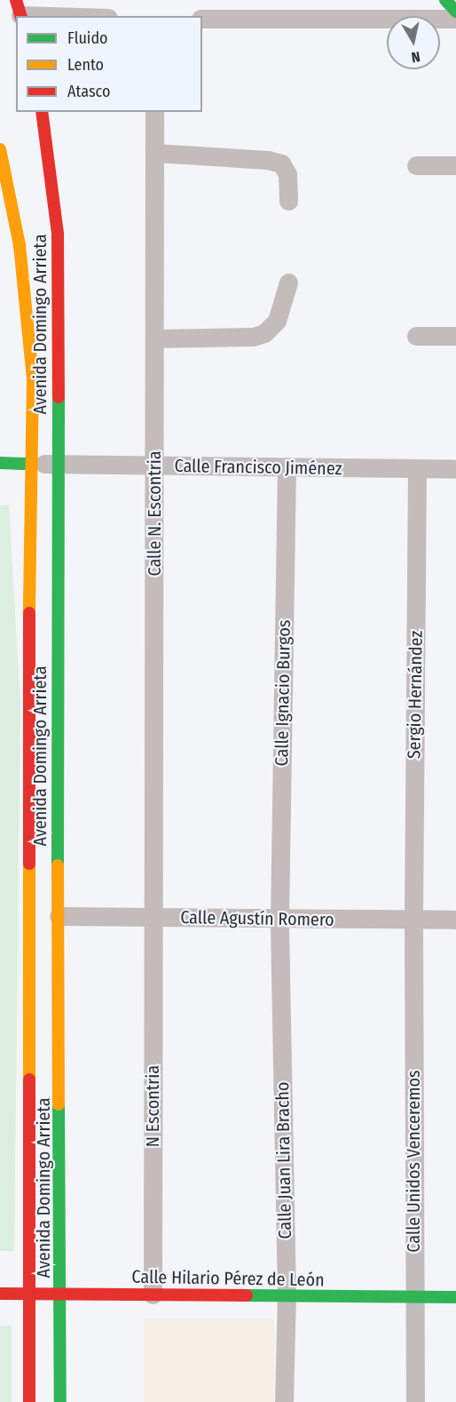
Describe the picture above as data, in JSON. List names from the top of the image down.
{
  "streets": {
    "street": [
      "Avenida Domingo Arrieta",
      "Calle Francisco Jiménez",
      "Calle N. Escontria",
      "Calle Ignacio Burgos",
      "Sergio Hernández",
      "Calle Agustín Romero",
      "N Escontria",
      "Calle Juan Lira Bracho",
      "Calle Unidos Venceremos",
      "Calle Hilario Pérez de León"
    ]
  },
  "crossings": [
    ["Avenida Domingo Arrieta", "Calle Francisco Jiménez"],
    ["Avenida Domingo Arrieta", "Calle Agustín Romero"],
    ["Avenida Domingo Arrieta", "Calle Hilario Pérez de León"],
    ["Calle Francisco Jiménez", "Calle N. Escontria"],
    ["Calle Francisco Jiménez", "Calle Ignacio Burgos"],
    ["Calle Francisco Jiménez", "Sergio Hernández"],
    ["Calle N. Escontria", "Calle Agustín Romero"],
    ["Calle N. Escontria", "N Escontria"],
    ["Calle Ignacio Burgos", "Calle Agustín Romero"],
    ["Calle Ignacio Burgos", "Calle Juan Lira Bracho"],
    ["Sergio Hernández", "Calle Agustín Romero"],
    ["Sergio Hernández", "Calle Unidos Venceremos"],
    ["Calle Agustín Romero", "N Escontria"],
    ["Calle Agustín Romero", "Calle Juan Lira Bracho"],
    ["Calle Agustín Romero", "Calle Unidos Venceremos"],
    ["N Escontria", "Calle Hilario Pérez de León"],
    ["Calle Juan Lira Bracho", "Calle Hilario Pérez de León"],
    ["Calle Unidos Venceremos", "Calle Hilario Pérez de León"]
  ],
  "legend": ["Fluido", "Lento", "Atasco"],
  "north": "bottom"
}
